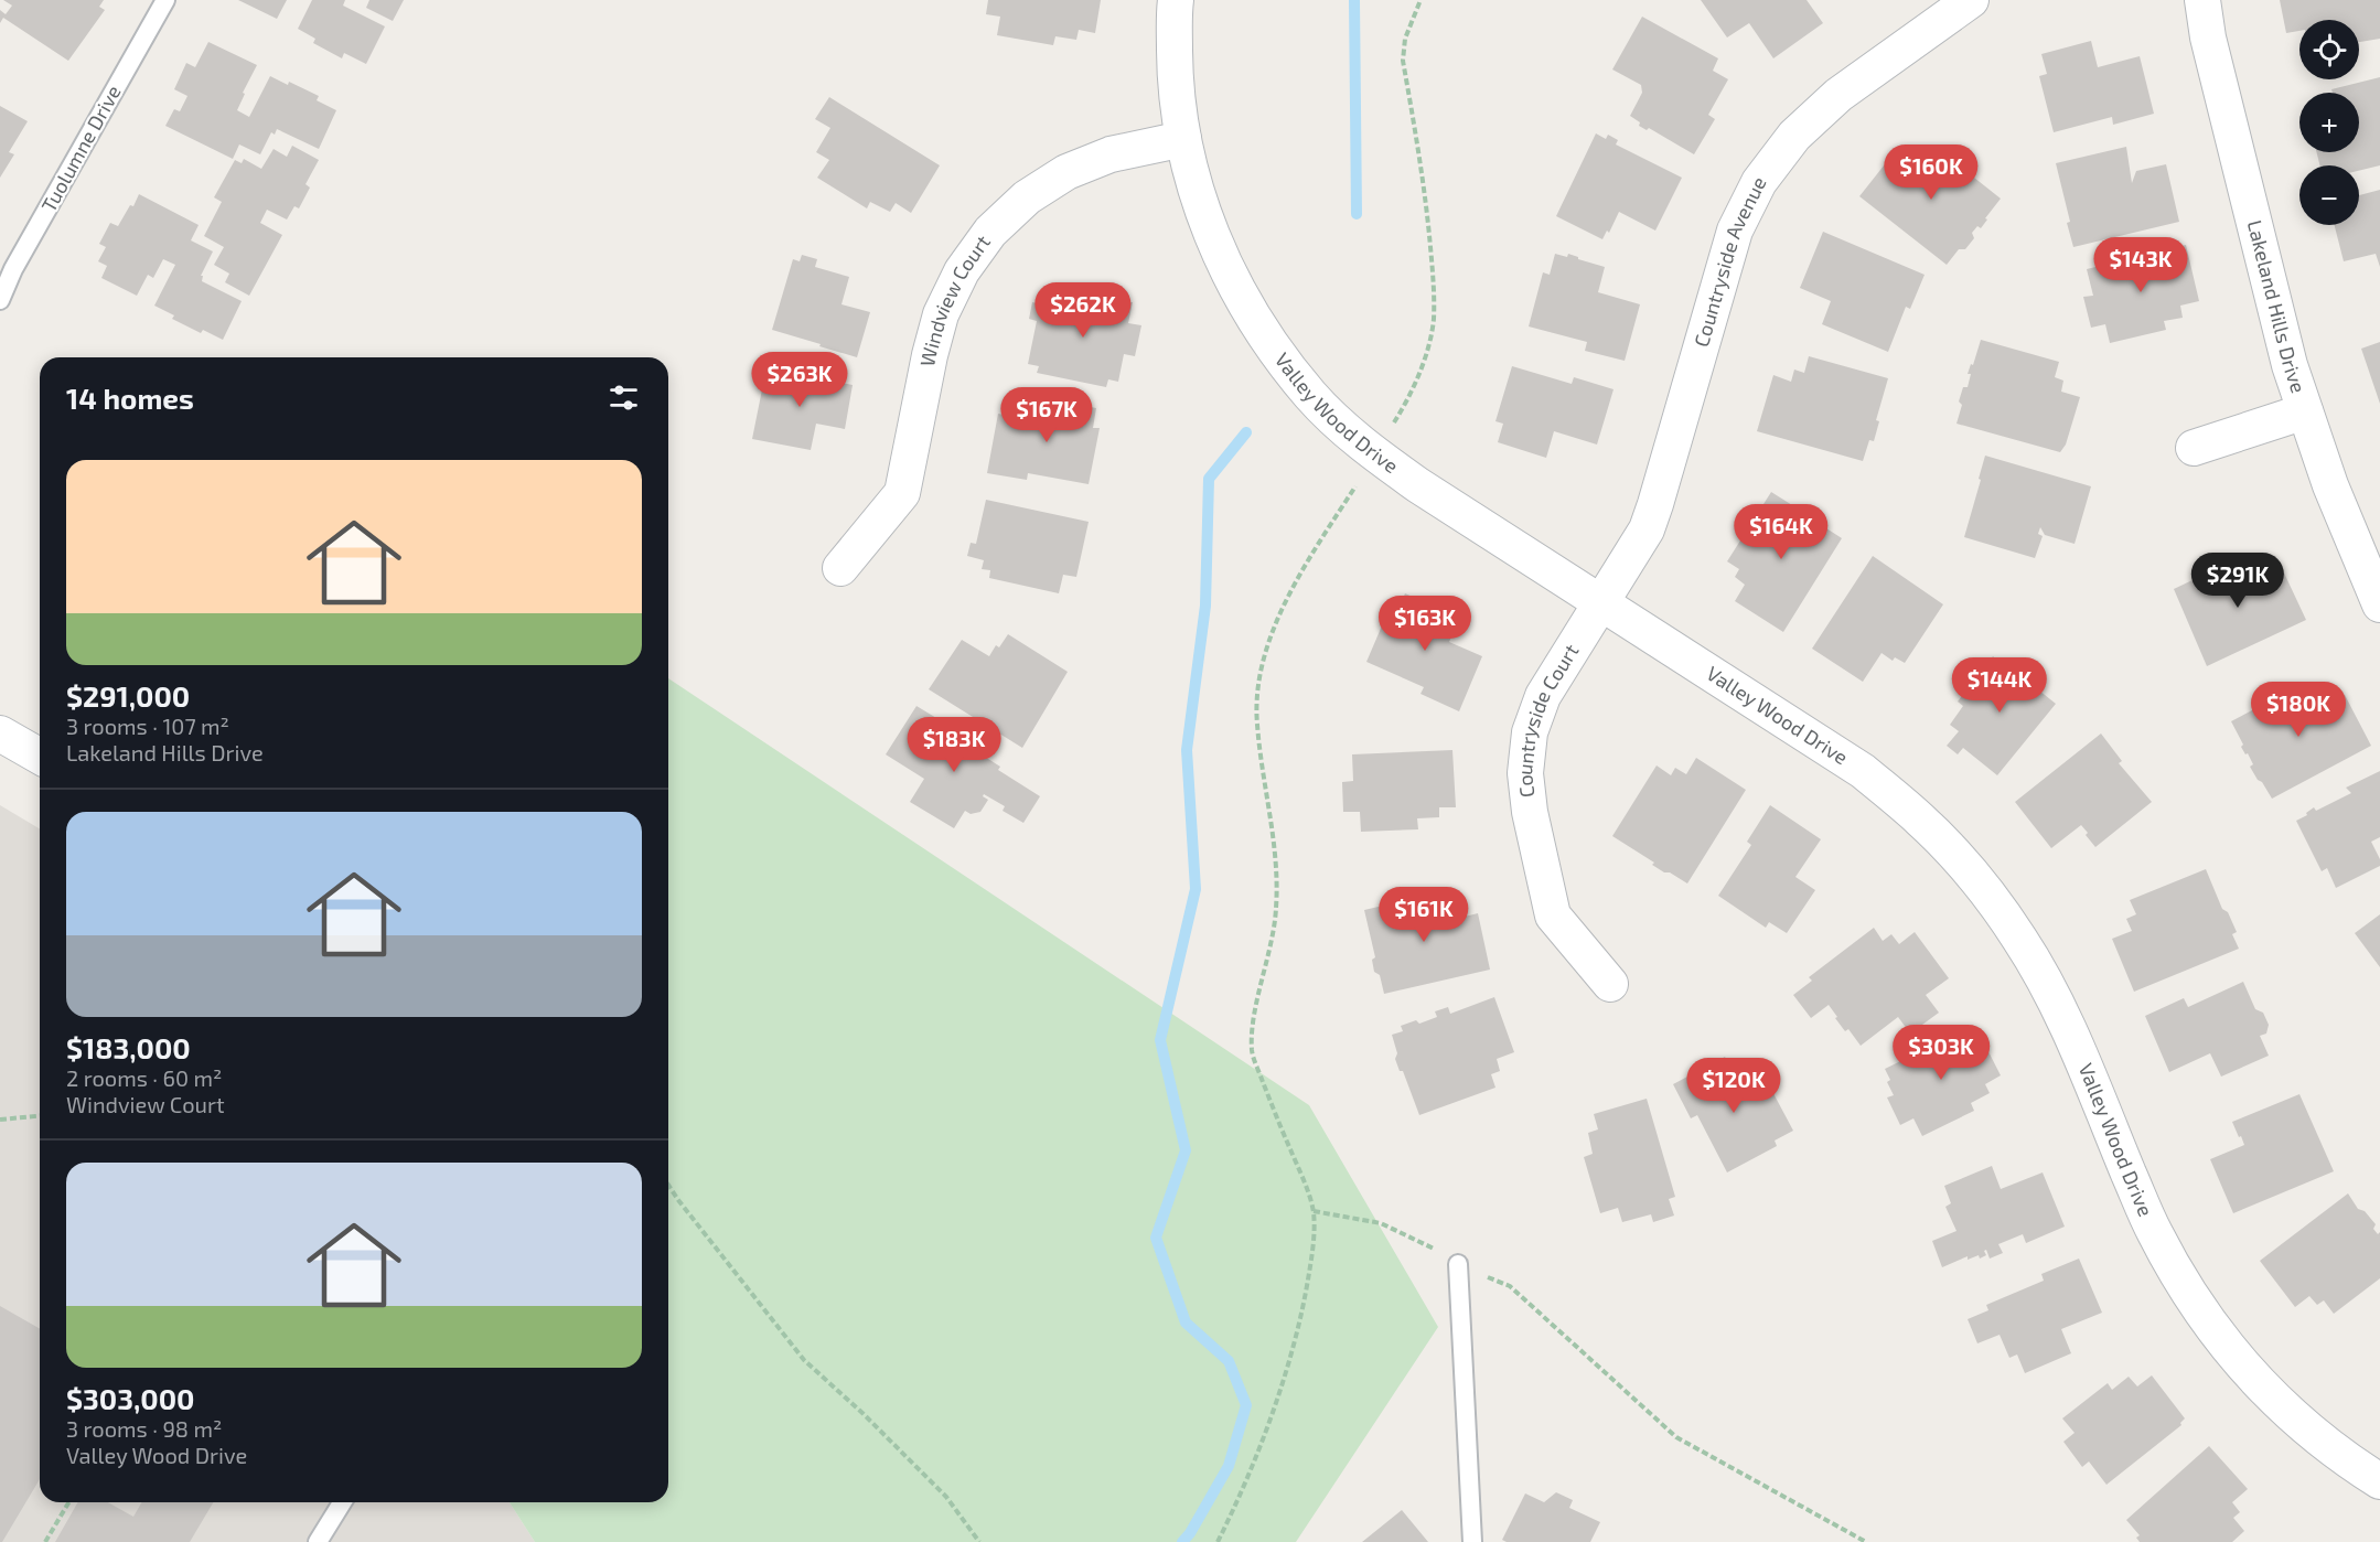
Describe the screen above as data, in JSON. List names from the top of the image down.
{
  "streets": {
    "street": [
      "Countryside Avenue",
      "Windview Court",
      "Lakeland Hills Drive",
      "Valley Wood Drive",
      "Countryside Court"
    ],
    "lane": ["Tuolumne Drive"]
  },
  "crossings": [
    ["Countryside Avenue", "Valley Wood Drive"],
    ["Countryside Avenue", "Countryside Court"],
    ["Windview Court", "Valley Wood Drive"],
    ["Valley Wood Drive", "Countryside Court"]
  ],
  "page": {
    "map_buttons": ["+", "−"],
    "price": [
      "$160K",
      "$143K",
      "$262K",
      "$263K",
      "$167K",
      "$164K",
      "$291K",
      "$163K",
      "$144K",
      "$180K",
      "$183K",
      "$161K",
      "$303K",
      "$120K"
    ],
    "heading": "14 homes",
    "list": [
      {
        "name": "$291,000",
        "note": "3 rooms · 107 m² · Lakeland Hills Drive"
      },
      {
        "name": "$183,000",
        "note": "2 rooms · 60 m² · Windview Court"
      },
      {
        "name": "$303,000",
        "note": "3 rooms · 98 m² · Valley Wood Drive"
      }
    ]
  }
}
